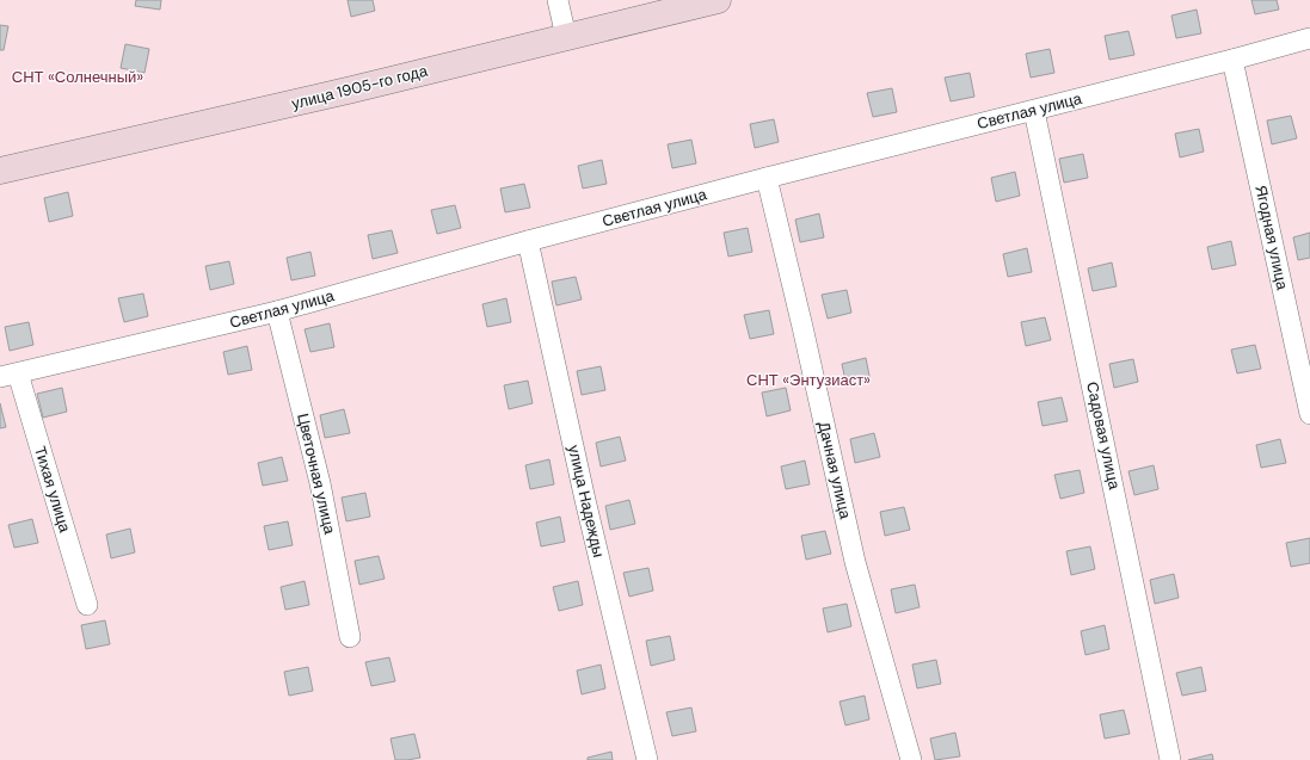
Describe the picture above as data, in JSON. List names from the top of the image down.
{
  "streets": {
    "street": [
      "улица 1905-го года",
      "Светлая улица",
      "Ягодная улица",
      "Садовая улица",
      "Дачная улица",
      "Цветочная улица",
      "Тихая улица",
      "улица Надежды"
    ]
  },
  "crossings": [
    ["Светлая улица", "Ягодная улица"],
    ["Светлая улица", "Садовая улица"],
    ["Светлая улица", "Дачная улица"],
    ["Светлая улица", "Цветочная улица"],
    ["Светлая улица", "Тихая улица"],
    ["Светлая улица", "улица Надежды"]
  ],
  "parks": ["СНТ «Солнечный»", "СНТ «Энтузиаст»"]
}
